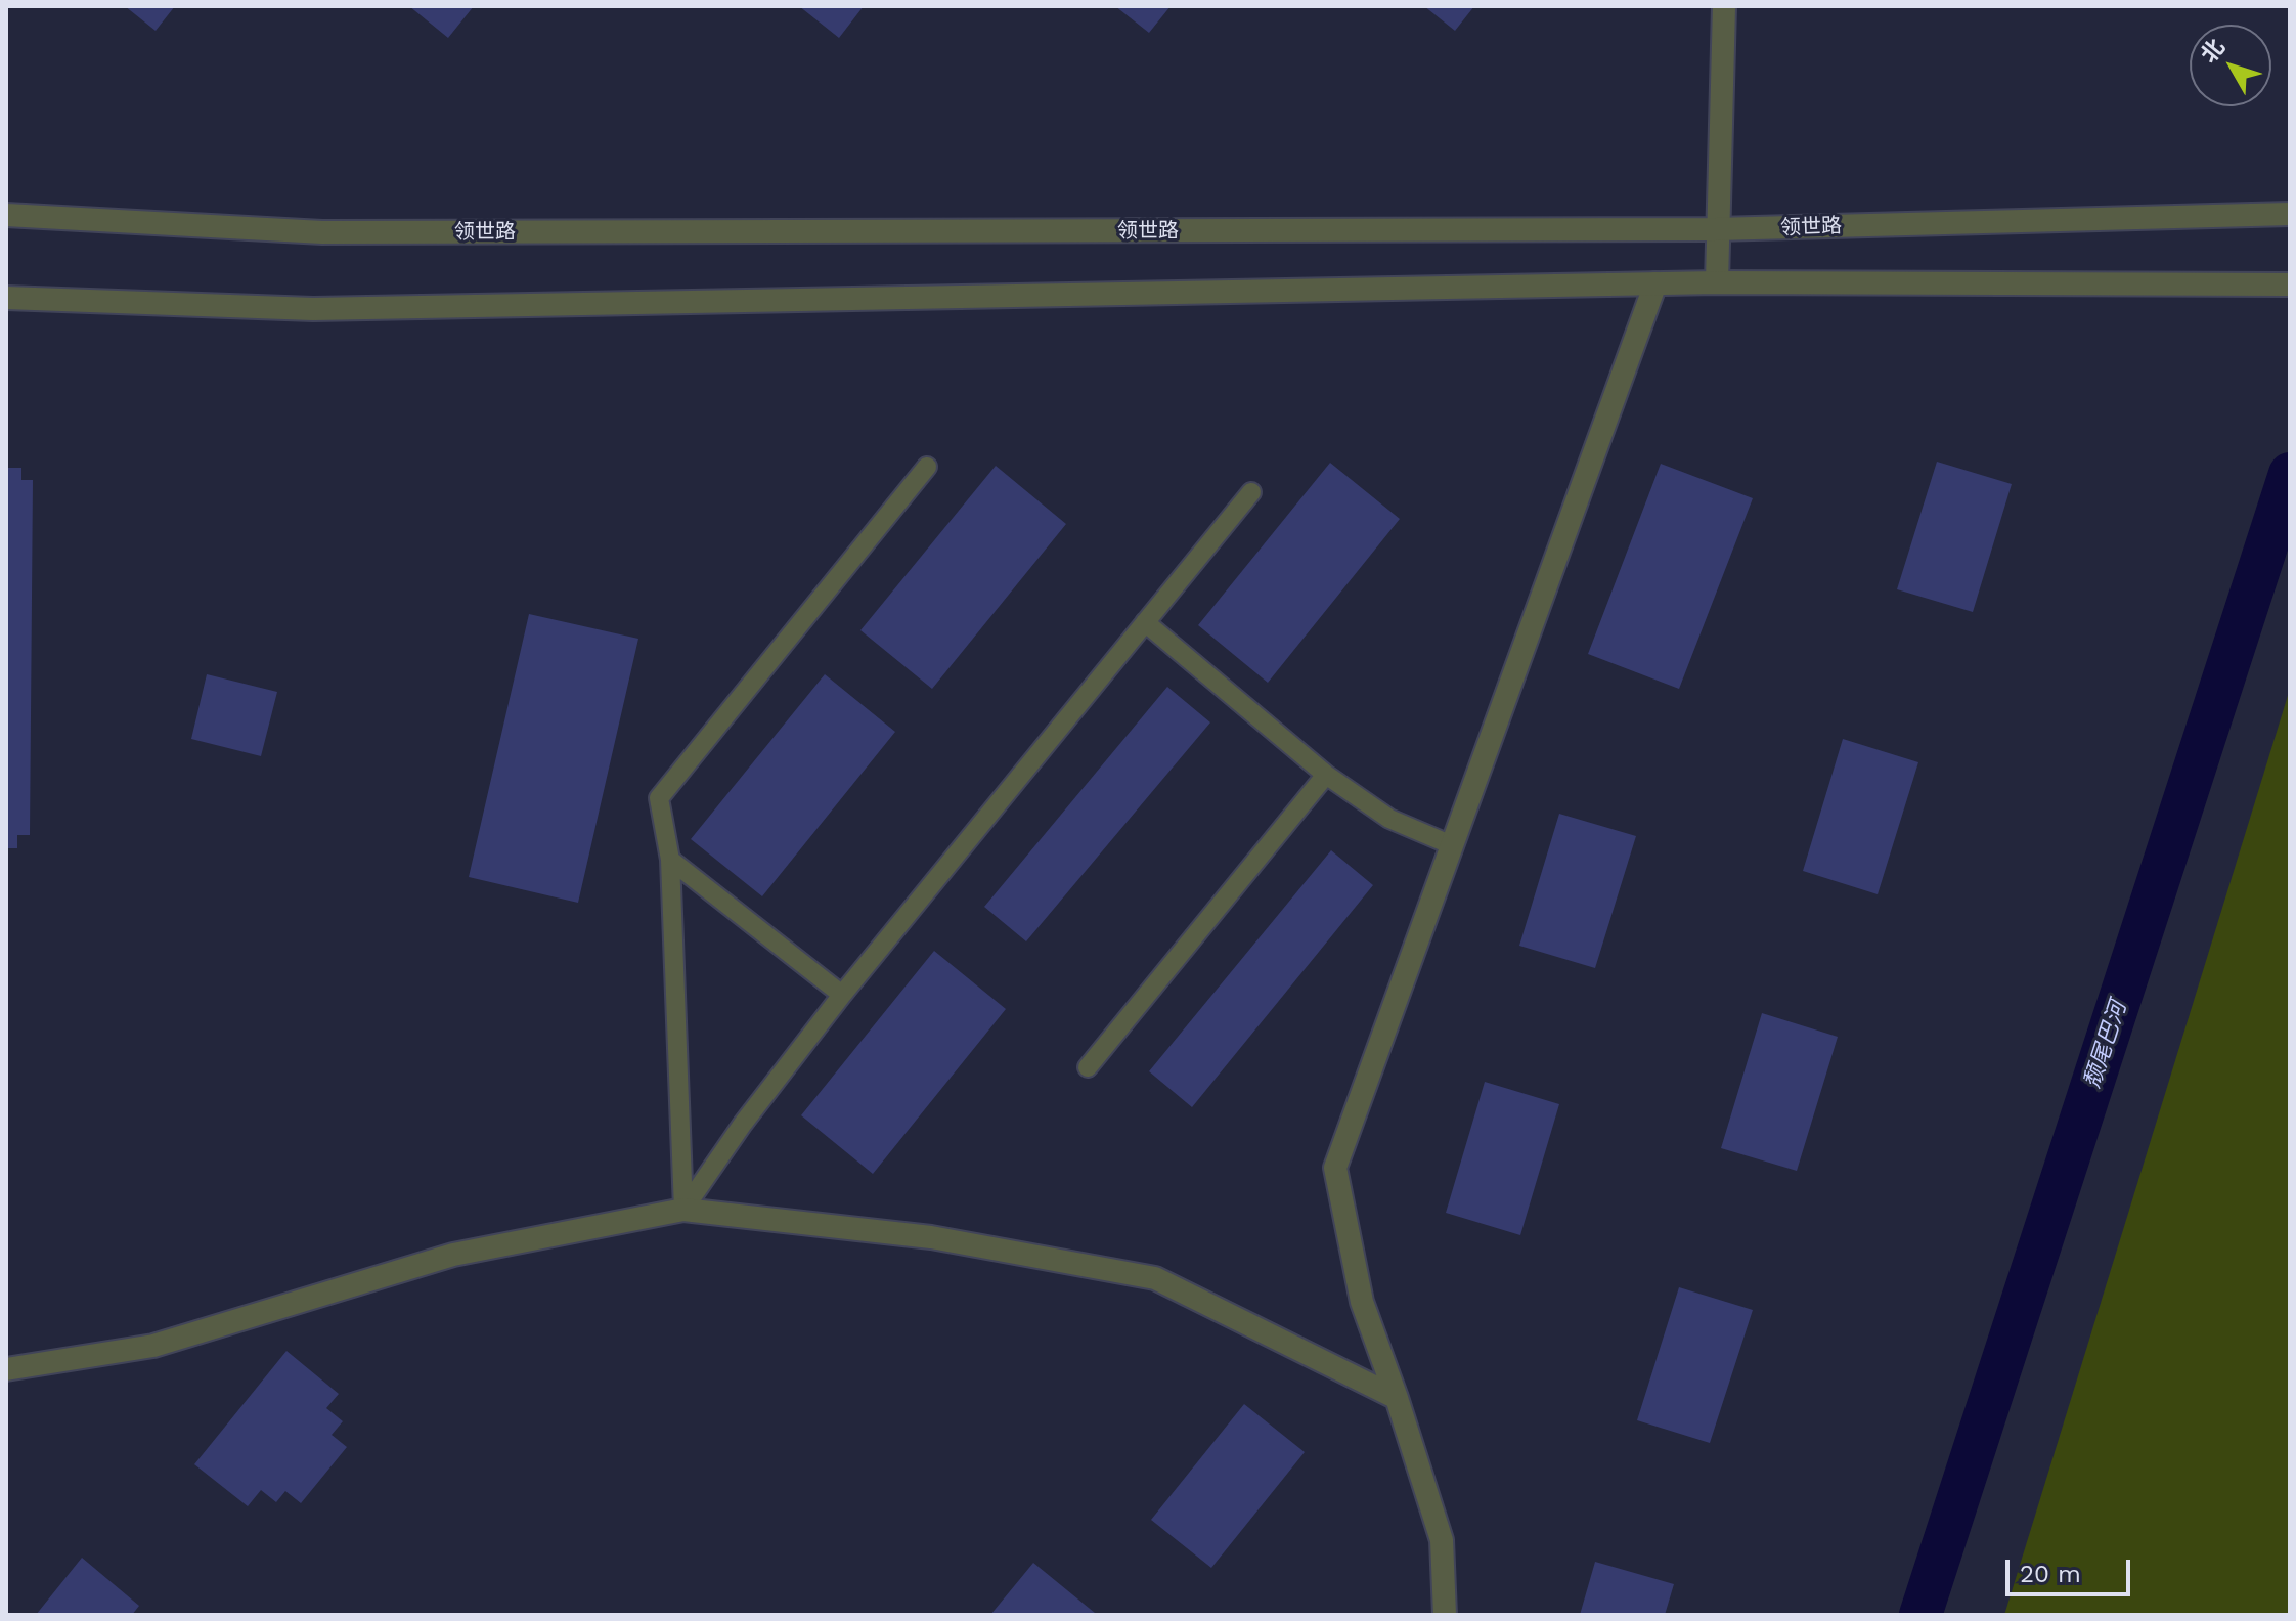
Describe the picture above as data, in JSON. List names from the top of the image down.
{
  "streets": {
    "street": ["领世路"]
  },
  "water": ["颓尾巴河"],
  "scale_bar": "20 m",
  "north": "top left"
}
